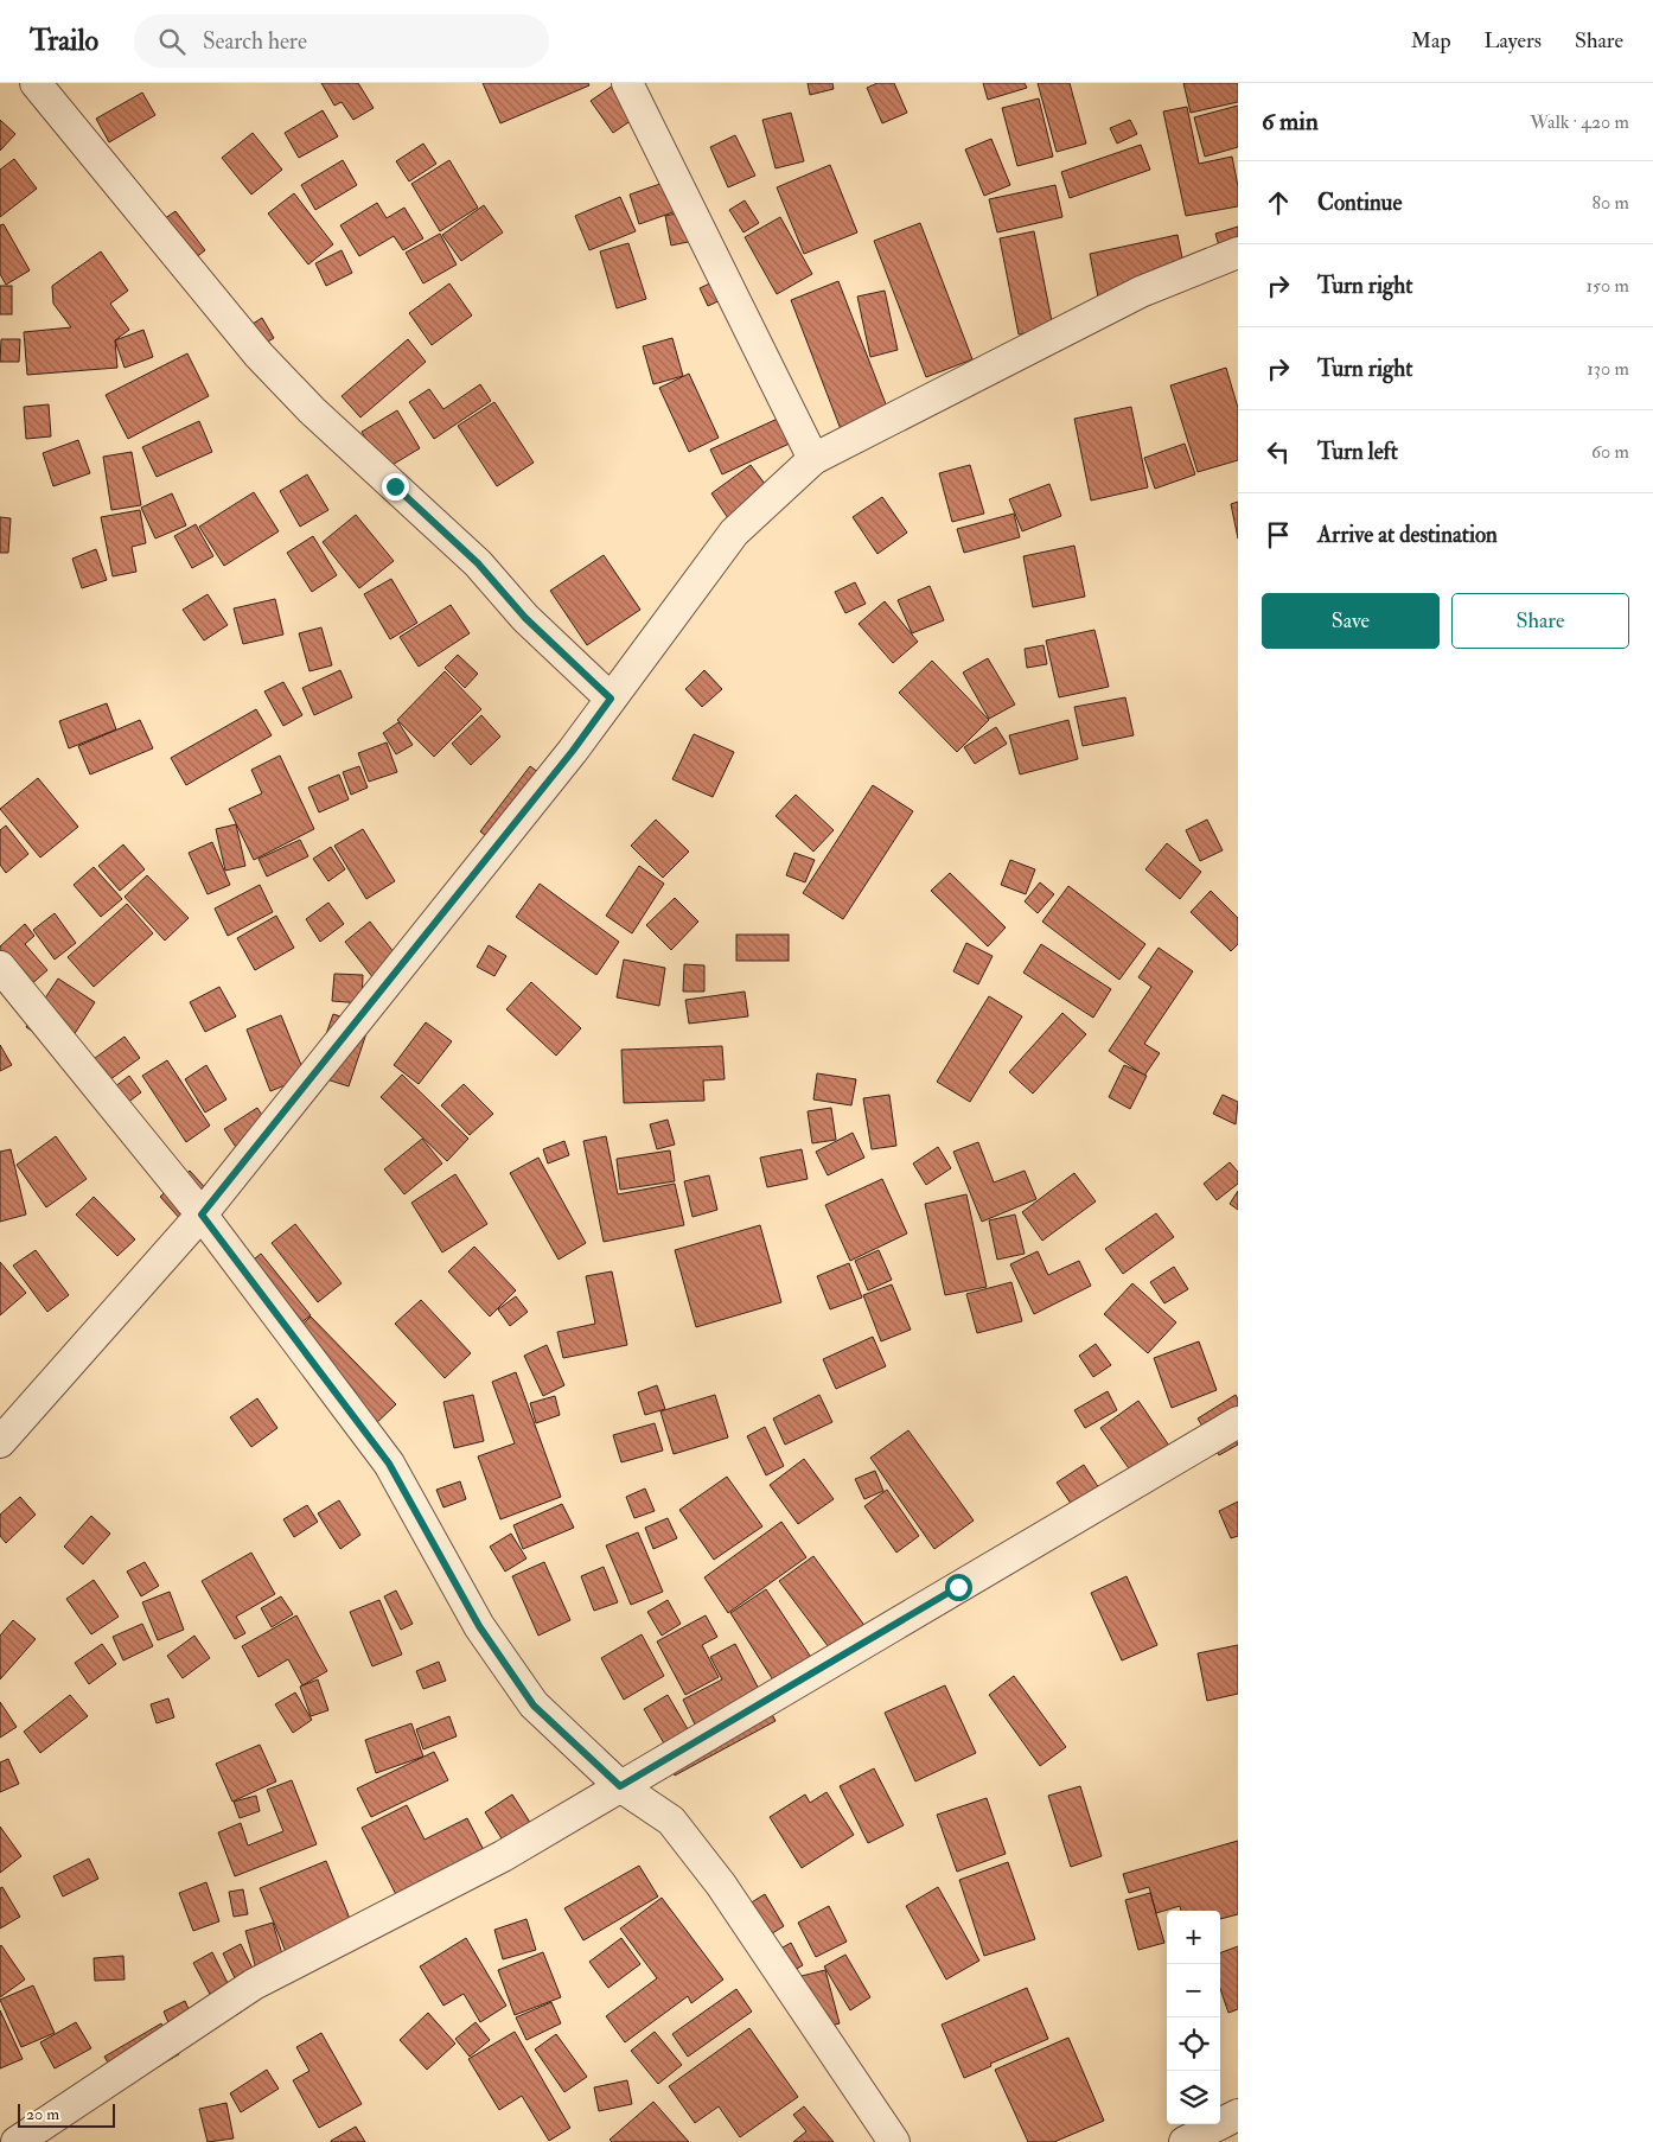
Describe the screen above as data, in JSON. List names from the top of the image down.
{
  "scale_bar": "20 m",
  "page": {
    "header": "Trailo",
    "search": "Search here",
    "nav": ["Map", "Layers", "Share"],
    "heading": ["6 min", "Walk · 420 m"],
    "list": [
      ["Continue", "80 m"],
      ["Turn right", "150 m"],
      ["Turn right", "130 m"],
      ["Turn left", "60 m"],
      "Arrive at destination"
    ],
    "buttons": ["Save", "Share"],
    "map_buttons": ["+", "−"],
    "scale": "20 m"
  }
}
